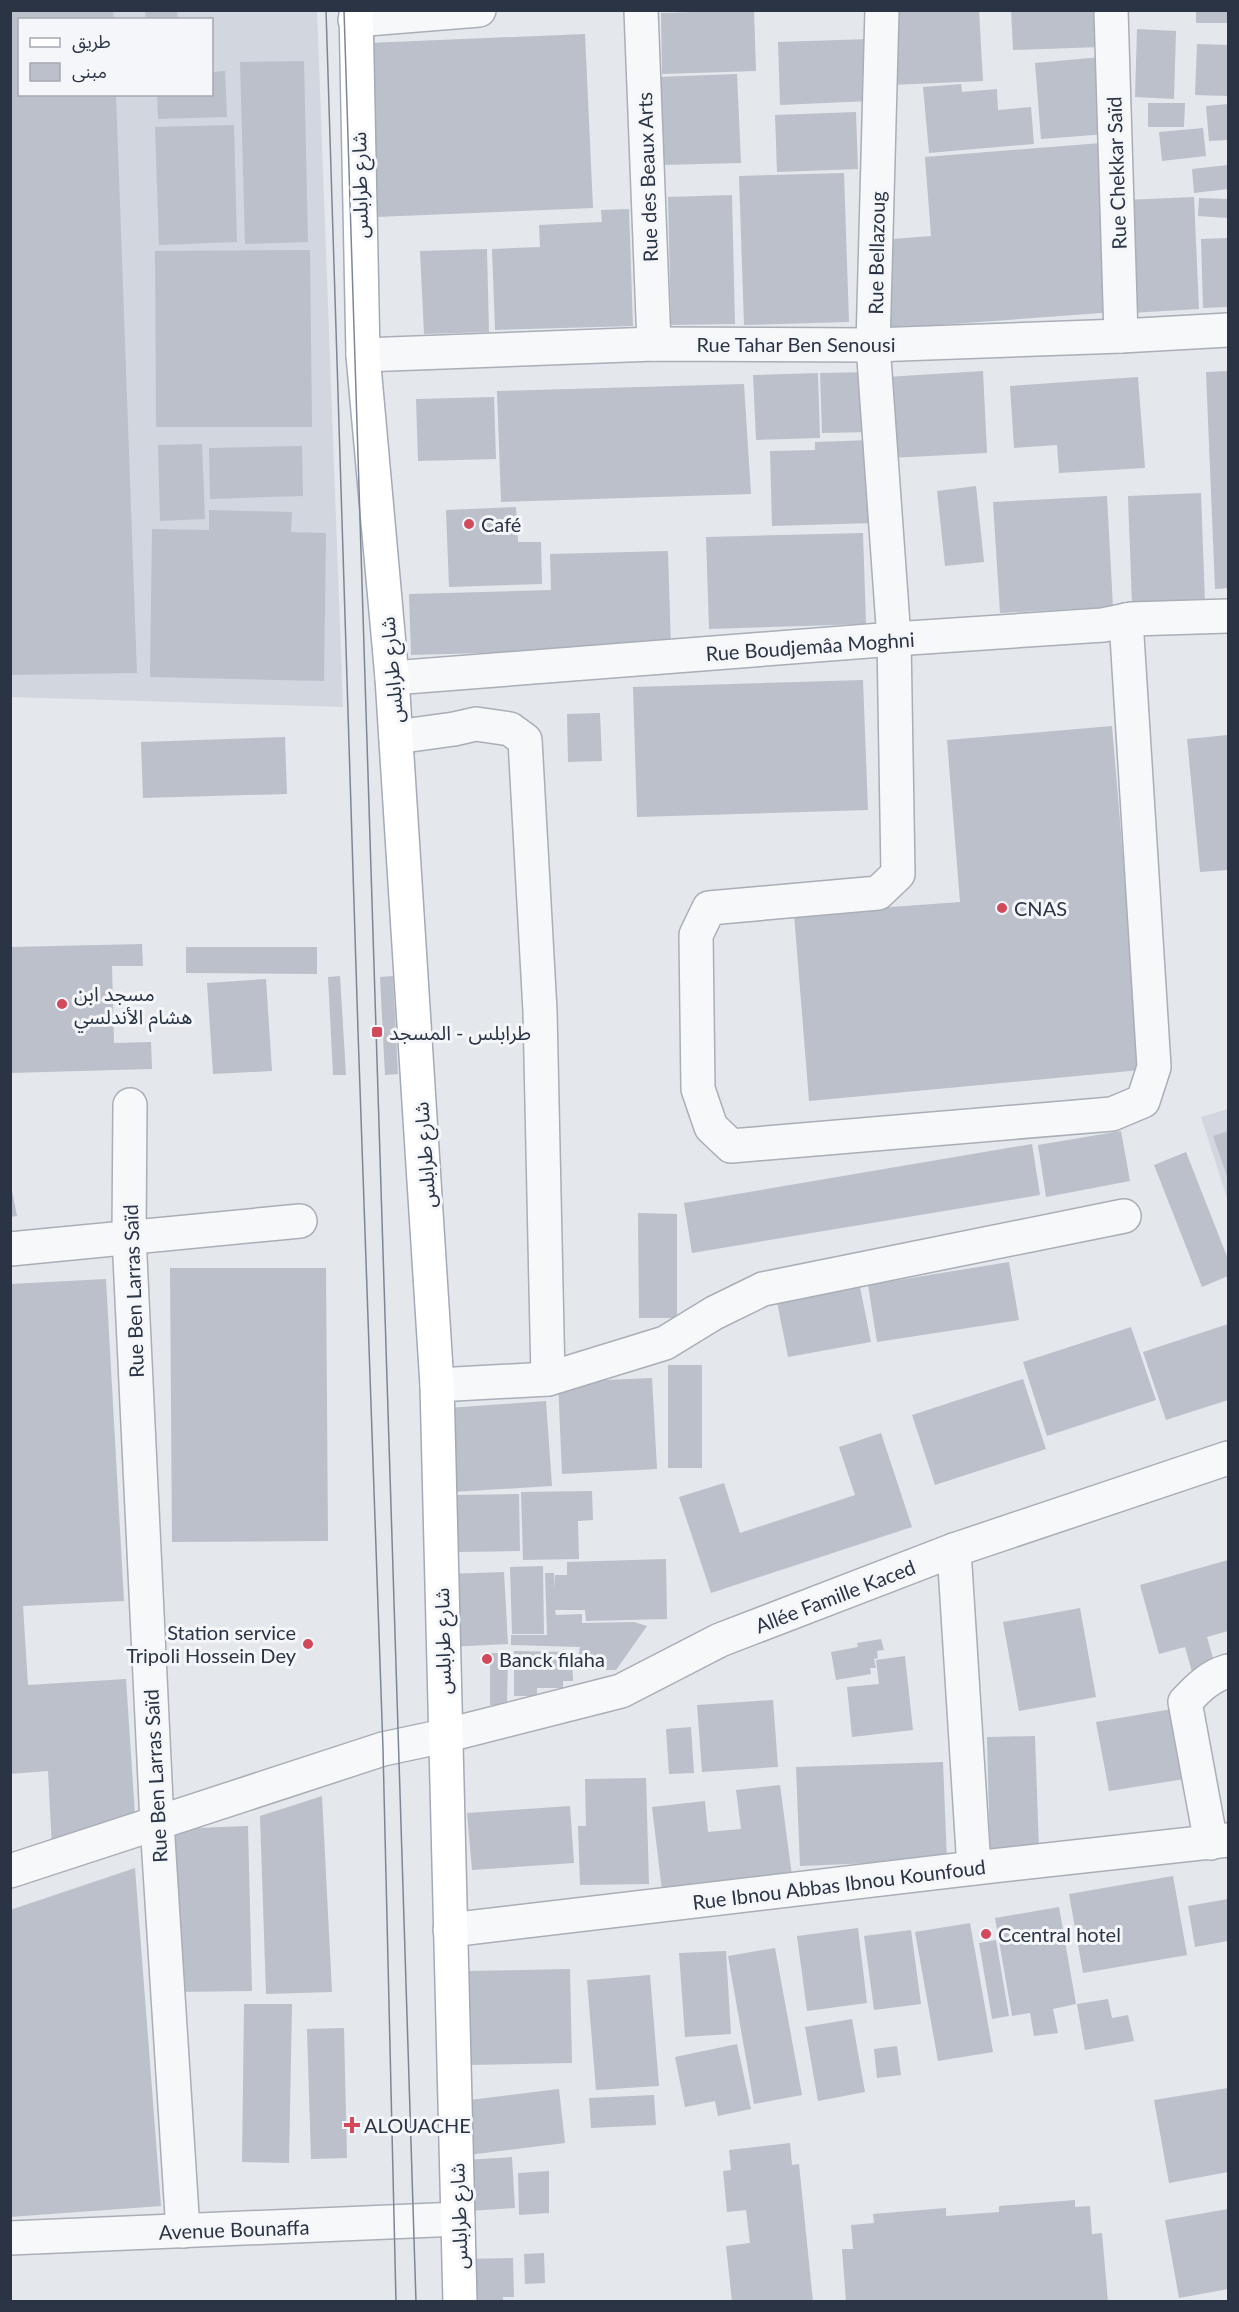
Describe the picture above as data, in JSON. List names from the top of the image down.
{
  "streets": {
    "main road": ["شارع طرابلس"],
    "street": [
      "Rue Chekkar Saïd",
      "Rue des Beaux Arts",
      "Rue Bellazoug",
      "Rue Tahar Ben Senousi",
      "Rue Boudjemâa Moghni",
      "Rue Ben Larras Saïd",
      "Allée Famille Kaced",
      "Rue Ibnou Abbas Ibnou Kounfoud",
      "Avenue Bounaffa"
    ]
  },
  "crossings": [
    ["Rue Chekkar Saïd", "Rue Tahar Ben Senousi"],
    ["Rue des Beaux Arts", "Rue Tahar Ben Senousi"],
    ["شارع طرابلس", "Rue Tahar Ben Senousi"],
    ["شارع طرابلس", "Rue Boudjemâa Moghni"],
    ["شارع طرابلس", "Allée Famille Kaced"],
    ["شارع طرابلس", "Rue Ibnou Abbas Ibnou Kounfoud"],
    ["شارع طرابلس", "Avenue Bounaffa"],
    ["Rue Bellazoug", "Rue Tahar Ben Senousi"],
    ["Rue Bellazoug", "Rue Boudjemâa Moghni"],
    ["Rue Ben Larras Saïd", "Allée Famille Kaced"],
    ["Rue Ben Larras Saïd", "Avenue Bounaffa"]
  ],
  "places": {
    "other": [
      "Café",
      "CNAS",
      "مسجد ابن هشام الأندلسي",
      "Station service Tripoli Hossein Dey",
      "Banck filaha",
      "Ccentral hotel"
    ],
    "transit": ["طرابلس - المسجد"],
    "health": ["ALOUACHE"]
  },
  "legend": ["طريق", "مبنى"]
}
